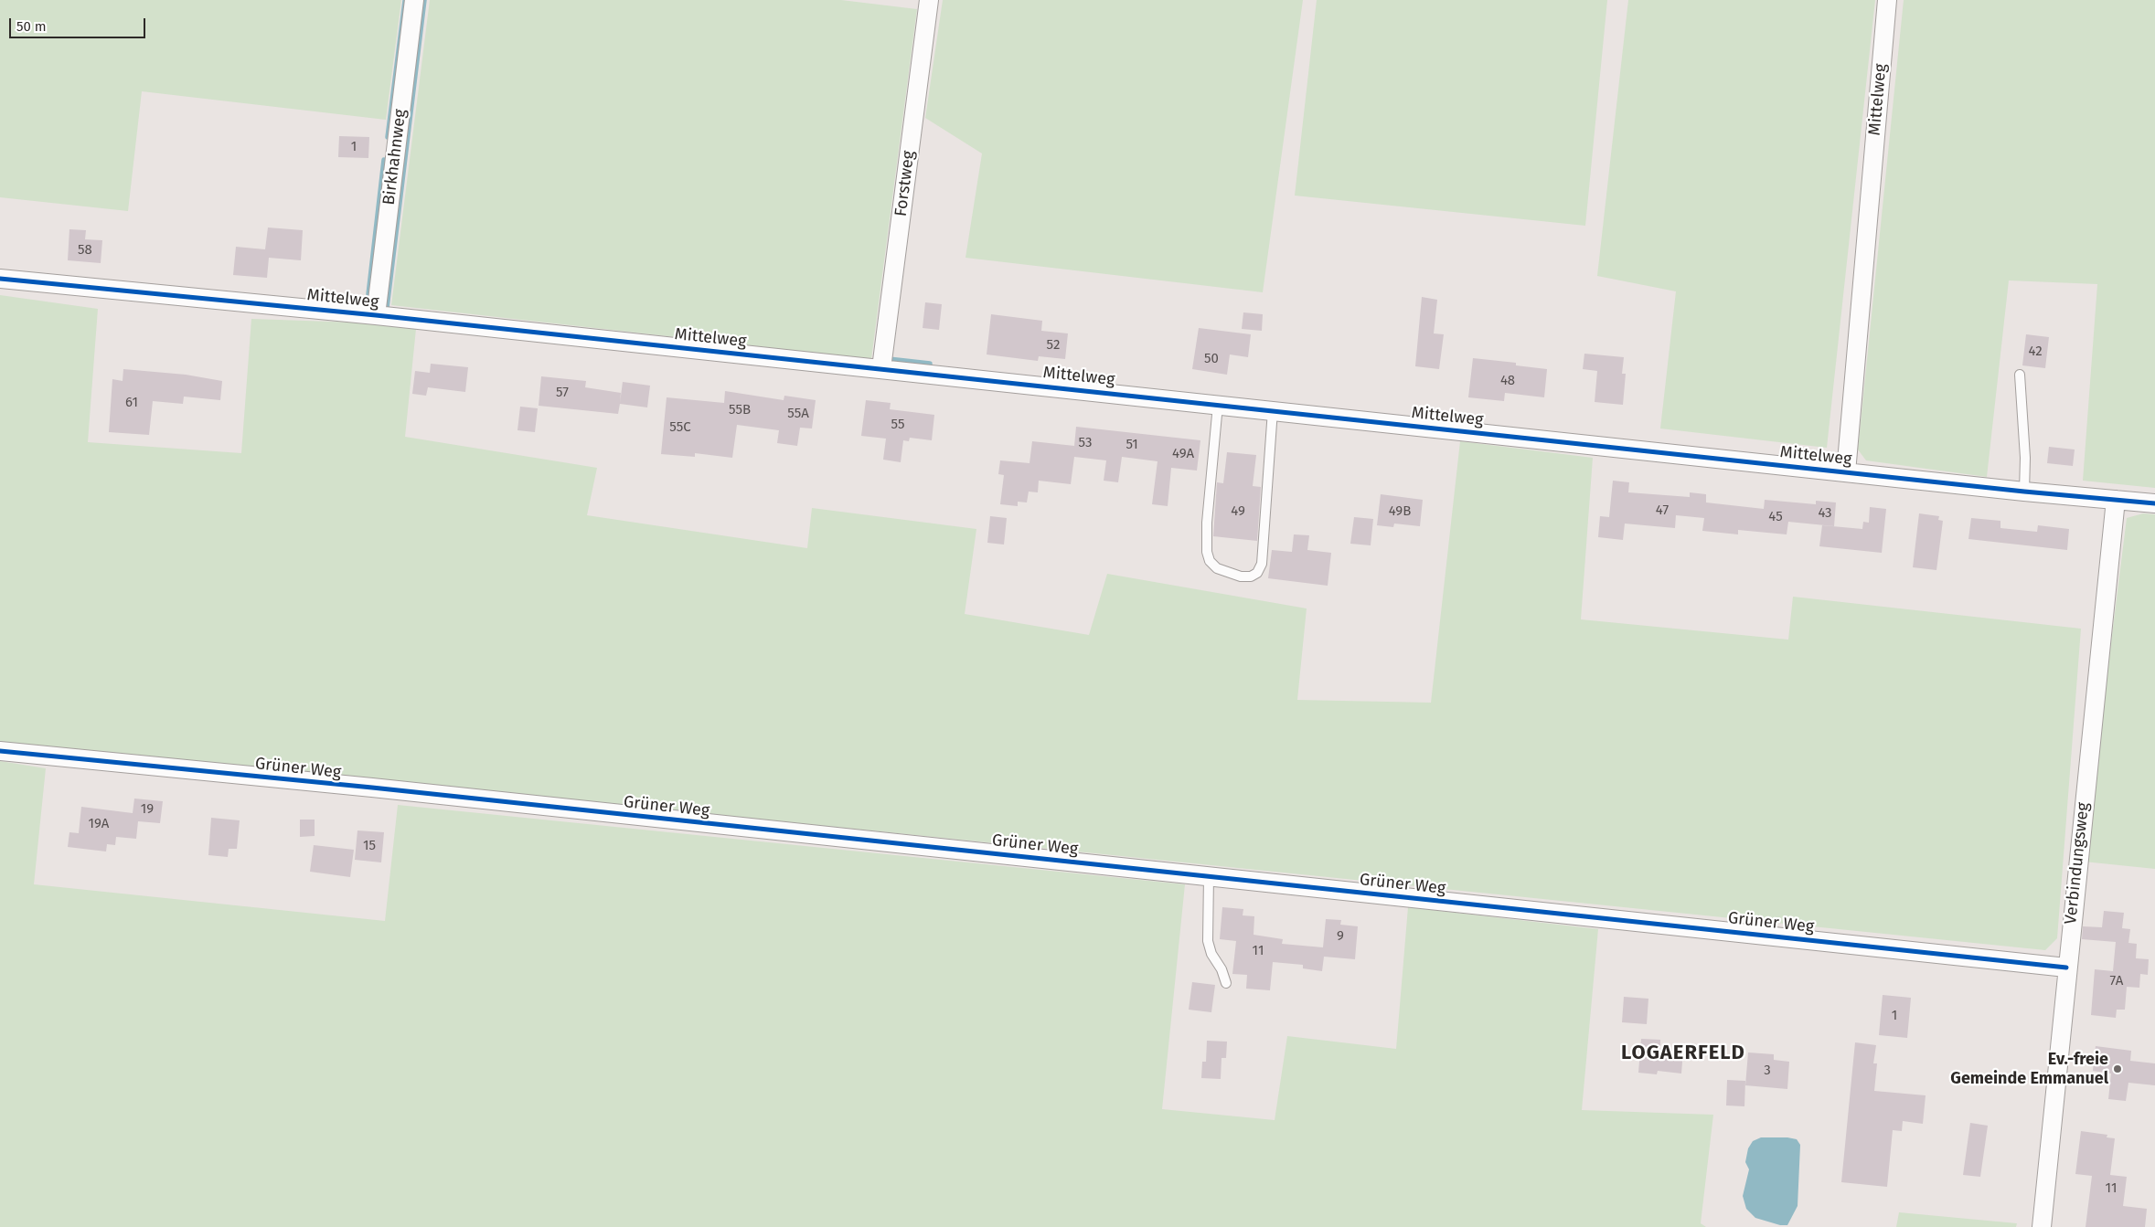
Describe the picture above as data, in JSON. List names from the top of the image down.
{
  "streets": {
    "street": [
      "Mittelweg",
      "Birkhahnweg",
      "Forstweg",
      "Grüner Weg",
      "Verbindungsweg"
    ]
  },
  "crossings": [
    ["Mittelweg", "Birkhahnweg"],
    ["Mittelweg", "Forstweg"],
    ["Mittelweg", "Verbindungsweg"],
    ["Grüner Weg", "Verbindungsweg"]
  ],
  "districts": ["LOGAERFELD"],
  "places": ["Ev.-freie Gemeinde Emmanuel"],
  "house_numbers": [
    "1",
    "58",
    "52",
    "42",
    "50",
    "48",
    "57",
    "61",
    "55B",
    "55A",
    "55",
    "55C",
    "53",
    "51",
    "49A",
    "47",
    "49",
    "49B",
    "43",
    "45",
    "19",
    "19A",
    "15",
    "9",
    "11",
    "7A",
    "1",
    "3",
    "11"
  ],
  "scale_bar": "50 m"
}
